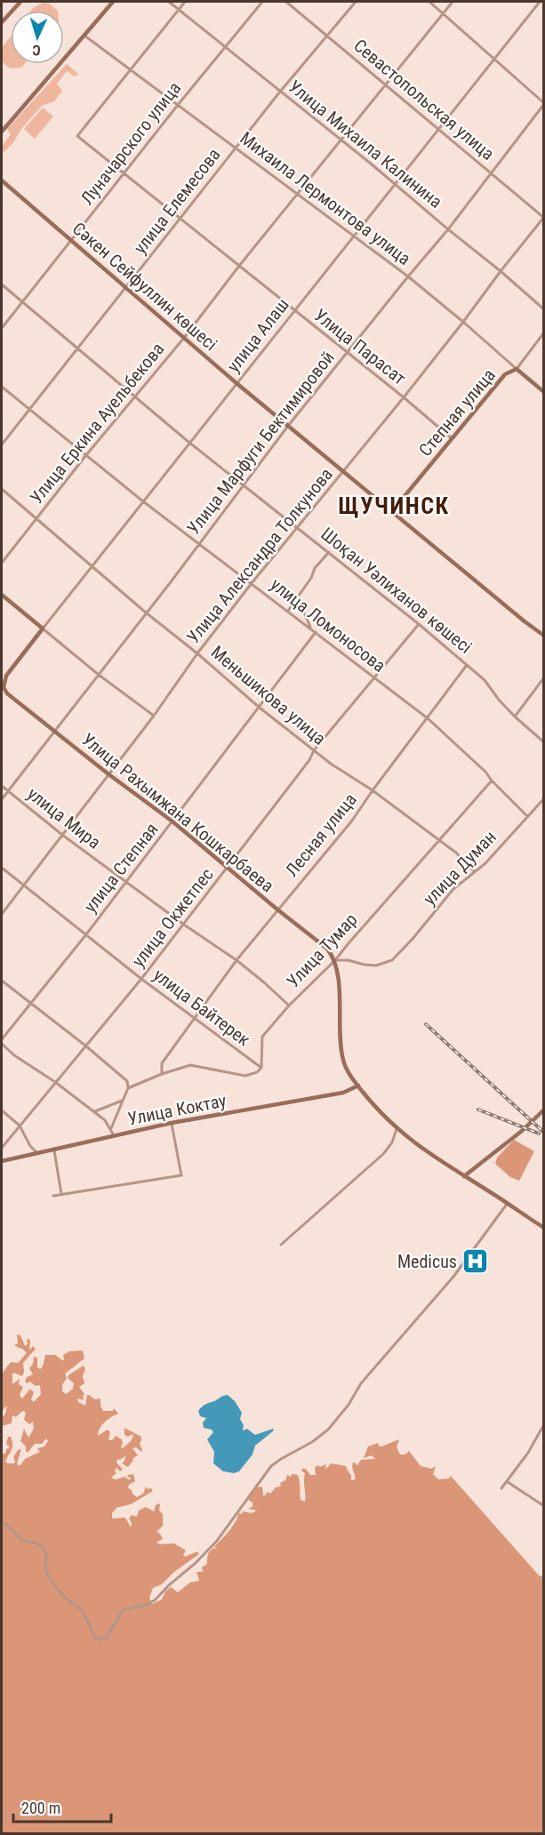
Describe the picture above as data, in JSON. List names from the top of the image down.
{
  "streets": {
    "street": [
      "Севастопольская улица",
      "Луначарского улица",
      "Улица Михаила Калинина",
      "Михаила Лермонтова улица",
      "улица Елемесова",
      "Сәкен Сейфуллин көшесі",
      "улица Алаш",
      "Улица Парасат",
      "Степная улица",
      "Улица Еркина Ауельбекова",
      "Улица Марфуги Бектимировой",
      "Улица Александра Толкунова",
      "Шоқан Уәлиханов көшесі",
      "улица Ломоносова",
      "Меньшикова улица",
      "Улица Рахымжана Кошкарбаева",
      "улица Мира",
      "Лесная улица",
      "улица Степная",
      "улица Думан",
      "улица Окжетпес",
      "Улица Тумар",
      "улица Байтерек",
      "Улица Коктау"
    ]
  },
  "crossings": [
    ["Севастопольская улица", "улица Елемесова"],
    ["Севастопольская улица", "улица Алаш"],
    ["Севастопольская улица", "Улица Еркина Ауельбекова"],
    ["Севастопольская улица", "Улица Марфуги Бектимировой"],
    ["Севастопольская улица", "Улица Александра Толкунова"],
    ["Луначарского улица", "Улица Михаила Калинина"],
    ["Луначарского улица", "Михаила Лермонтова улица"],
    ["Луначарского улица", "Сәкен Сейфуллин көшесі"],
    ["Луначарского улица", "Улица Парасат"],
    ["Луначарского улица", "Шоқан Уәлиханов көшесі"],
    ["Улица Михаила Калинина", "улица Елемесова"],
    ["Улица Михаила Калинина", "улица Алаш"],
    ["Улица Михаила Калинина", "Улица Еркина Ауельбекова"],
    ["Улица Михаила Калинина", "Улица Марфуги Бектимировой"],
    ["Улица Михаила Калинина", "Улица Александра Толкунова"],
    ["Михаила Лермонтова улица", "улица Елемесова"],
    ["Михаила Лермонтова улица", "улица Алаш"],
    ["Михаила Лермонтова улица", "Улица Парасат"],
    ["Михаила Лермонтова улица", "Степная улица"],
    ["Михаила Лермонтова улица", "Улица Еркина Ауельбекова"],
    ["Михаила Лермонтова улица", "Улица Марфуги Бектимировой"],
    ["Михаила Лермонтова улица", "Улица Александра Толкунова"],
    ["улица Елемесова", "Сәкен Сейфуллин көшесі"],
    ["улица Елемесова", "Улица Парасат"],
    ["улица Елемесова", "Шоқан Уәлиханов көшесі"],
    ["улица Елемесова", "улица Ломоносова"],
    ["Сәкен Сейфуллин көшесі", "улица Алаш"],
    ["Сәкен Сейфуллин көшесі", "Степная улица"],
    ["Сәкен Сейфуллин көшесі", "Улица Еркина Ауельбекова"],
    ["Сәкен Сейфуллин көшесі", "Улица Марфуги Бектимировой"],
    ["Сәкен Сейфуллин көшесі", "Улица Александра Толкунова"],
    ["улица Алаш", "Улица Парасат"],
    ["улица Алаш", "Шоқан Уәлиханов көшесі"],
    ["улица Алаш", "улица Ломоносова"],
    ["улица Алаш", "Меньшикова улица"],
    ["улица Алаш", "Улица Рахымжана Кошкарбаева"],
    ["Улица Парасат", "Степная улица"],
    ["Улица Парасат", "Улица Еркина Ауельбекова"],
    ["Улица Парасат", "Улица Марфуги Бектимировой"],
    ["Улица Парасат", "Улица Александра Толкунова"],
    ["Улица Еркина Ауельбекова", "Шоқан Уәлиханов көшесі"],
    ["Улица Еркина Ауельбекова", "улица Ломоносова"],
    ["Улица Еркина Ауельбекова", "Меньшикова улица"],
    ["Улица Марфуги Бектимировой", "Шоқан Уәлиханов көшесі"],
    ["Улица Марфуги Бектимировой", "улица Ломоносова"],
    ["Улица Марфуги Бектимировой", "Меньшикова улица"],
    ["Улица Марфуги Бектимировой", "Улица Рахымжана Кошкарбаева"],
    ["Улица Марфуги Бектимировой", "улица Мира"],
    ["Улица Александра Толкунова", "Шоқан Уәлиханов көшесі"],
    ["Улица Александра Толкунова", "улица Ломоносова"],
    ["Улица Александра Толкунова", "Меньшикова улица"],
    ["Улица Александра Толкунова", "Улица Рахымжана Кошкарбаева"],
    ["Улица Александра Толкунова", "улица Мира"],
    ["Улица Александра Толкунова", "улица Байтерек"],
    ["Шоқан Уәлиханов көшесі", "Лесная улица"],
    ["Шоқан Уәлиханов көшесі", "улица Окжетпес"],
    ["улица Ломоносова", "Лесная улица"],
    ["улица Ломоносова", "улица Степная"],
    ["улица Ломоносова", "улица Думан"],
    ["улица Ломоносова", "улица Окжетпес"],
    ["улица Ломоносова", "Улица Тумар"],
    ["Меньшикова улица", "Лесная улица"],
    ["Меньшикова улица", "улица Степная"],
    ["Меньшикова улица", "улица Думан"],
    ["Меньшикова улица", "улица Окжетпес"],
    ["Меньшикова улица", "Улица Тумар"],
    ["Улица Рахымжана Кошкарбаева", "Лесная улица"],
    ["Улица Рахымжана Кошкарбаева", "улица Степная"],
    ["Улица Рахымжана Кошкарбаева", "улица Думан"],
    ["Улица Рахымжана Кошкарбаева", "улица Окжетпес"],
    ["Улица Рахымжана Кошкарбаева", "Улица Тумар"],
    ["улица Мира", "Лесная улица"],
    ["улица Мира", "улица Степная"],
    ["улица Мира", "улица Окжетпес"],
    ["улица Мира", "Улица Тумар"],
    ["Лесная улица", "улица Байтерек"],
    ["улица Степная", "улица Байтерек"],
    ["улица Думан", "Улица Тумар"],
    ["улица Окжетпес", "улица Байтерек"],
    ["Улица Тумар", "улица Байтерек"]
  ],
  "districts": ["ЩУЧИНСК"],
  "places": {
    "hospital": ["Medicus"]
  },
  "scale_bar": "200 m",
  "north": "bottom"
}
